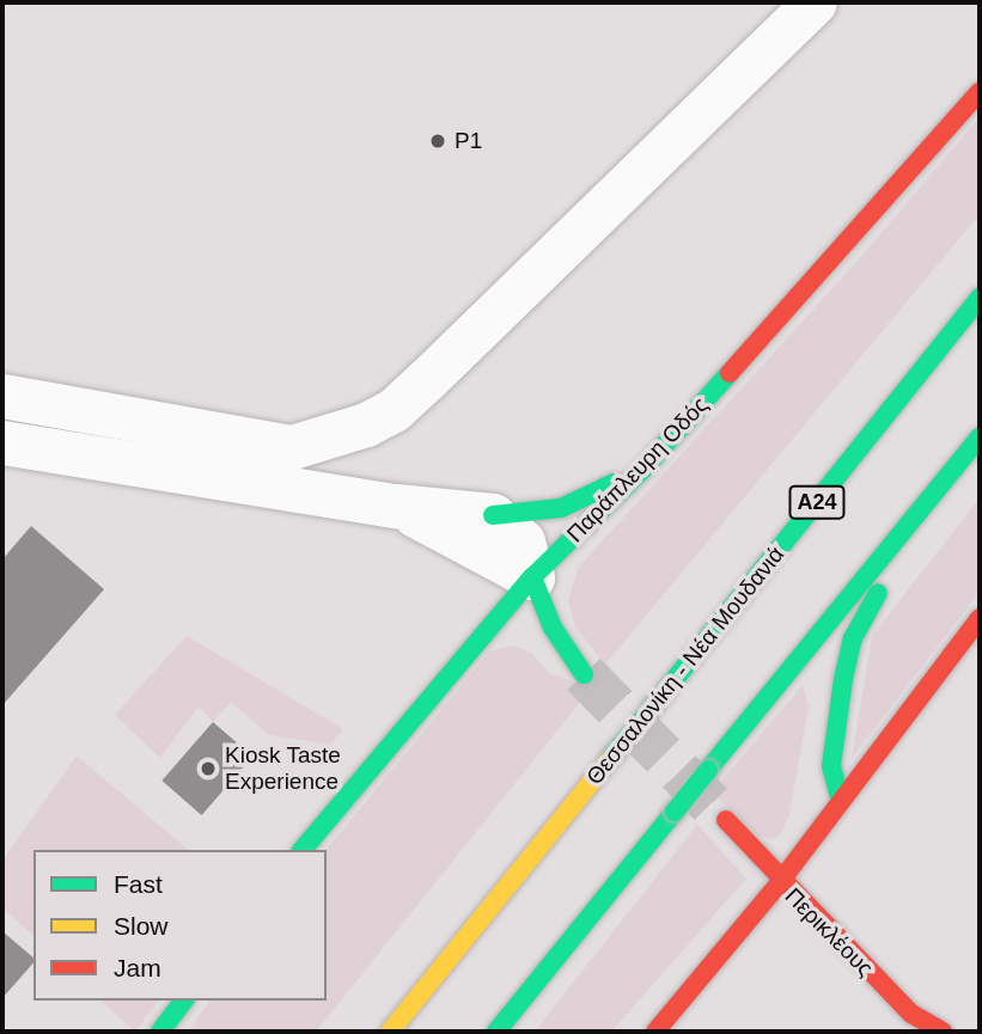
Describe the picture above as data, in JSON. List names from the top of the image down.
{
  "streets": {
    "main road": [
      "Παράπλευρη Οδός",
      "Α24",
      "Θεσσαλονίκη - Νέα Μουδανιά",
      "Περικλέους"
    ]
  },
  "places": ["P1", "Kiosk Taste Experience"],
  "legend": ["Fast", "Slow", "Jam"]
}
